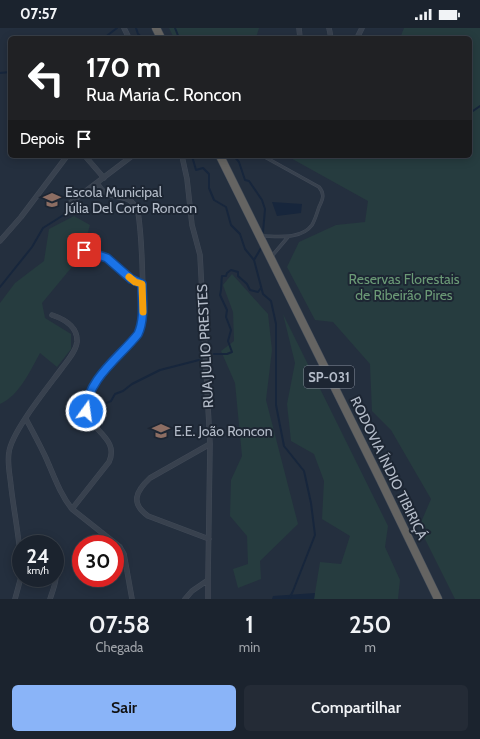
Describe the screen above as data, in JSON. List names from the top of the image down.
{
  "streets": {
    "highway": ["SP-031", "RODOVIA ÍNDIO TIBIRIÇÁ"],
    "street": ["RUA JULIO PRESTES"]
  },
  "parks": ["Reservas Florestais de Ribeirão Pires"],
  "places": {
    "school or university": ["Escola Municipal Júlia Del Corto Roncon", "E.E. João Roncon"]
  },
  "page": {
    "status": "07:57",
    "turn": ["170 m", "Rua Maria C. Roncon"],
    "then": "Depois",
    "speed": "24 km/h",
    "limit": "30",
    "eta": [
      "07:58",
      "Chegada",
      "1",
      "min",
      "250",
      "m"
    ],
    "buttons": ["Sair", "Compartilhar"]
  }
}
